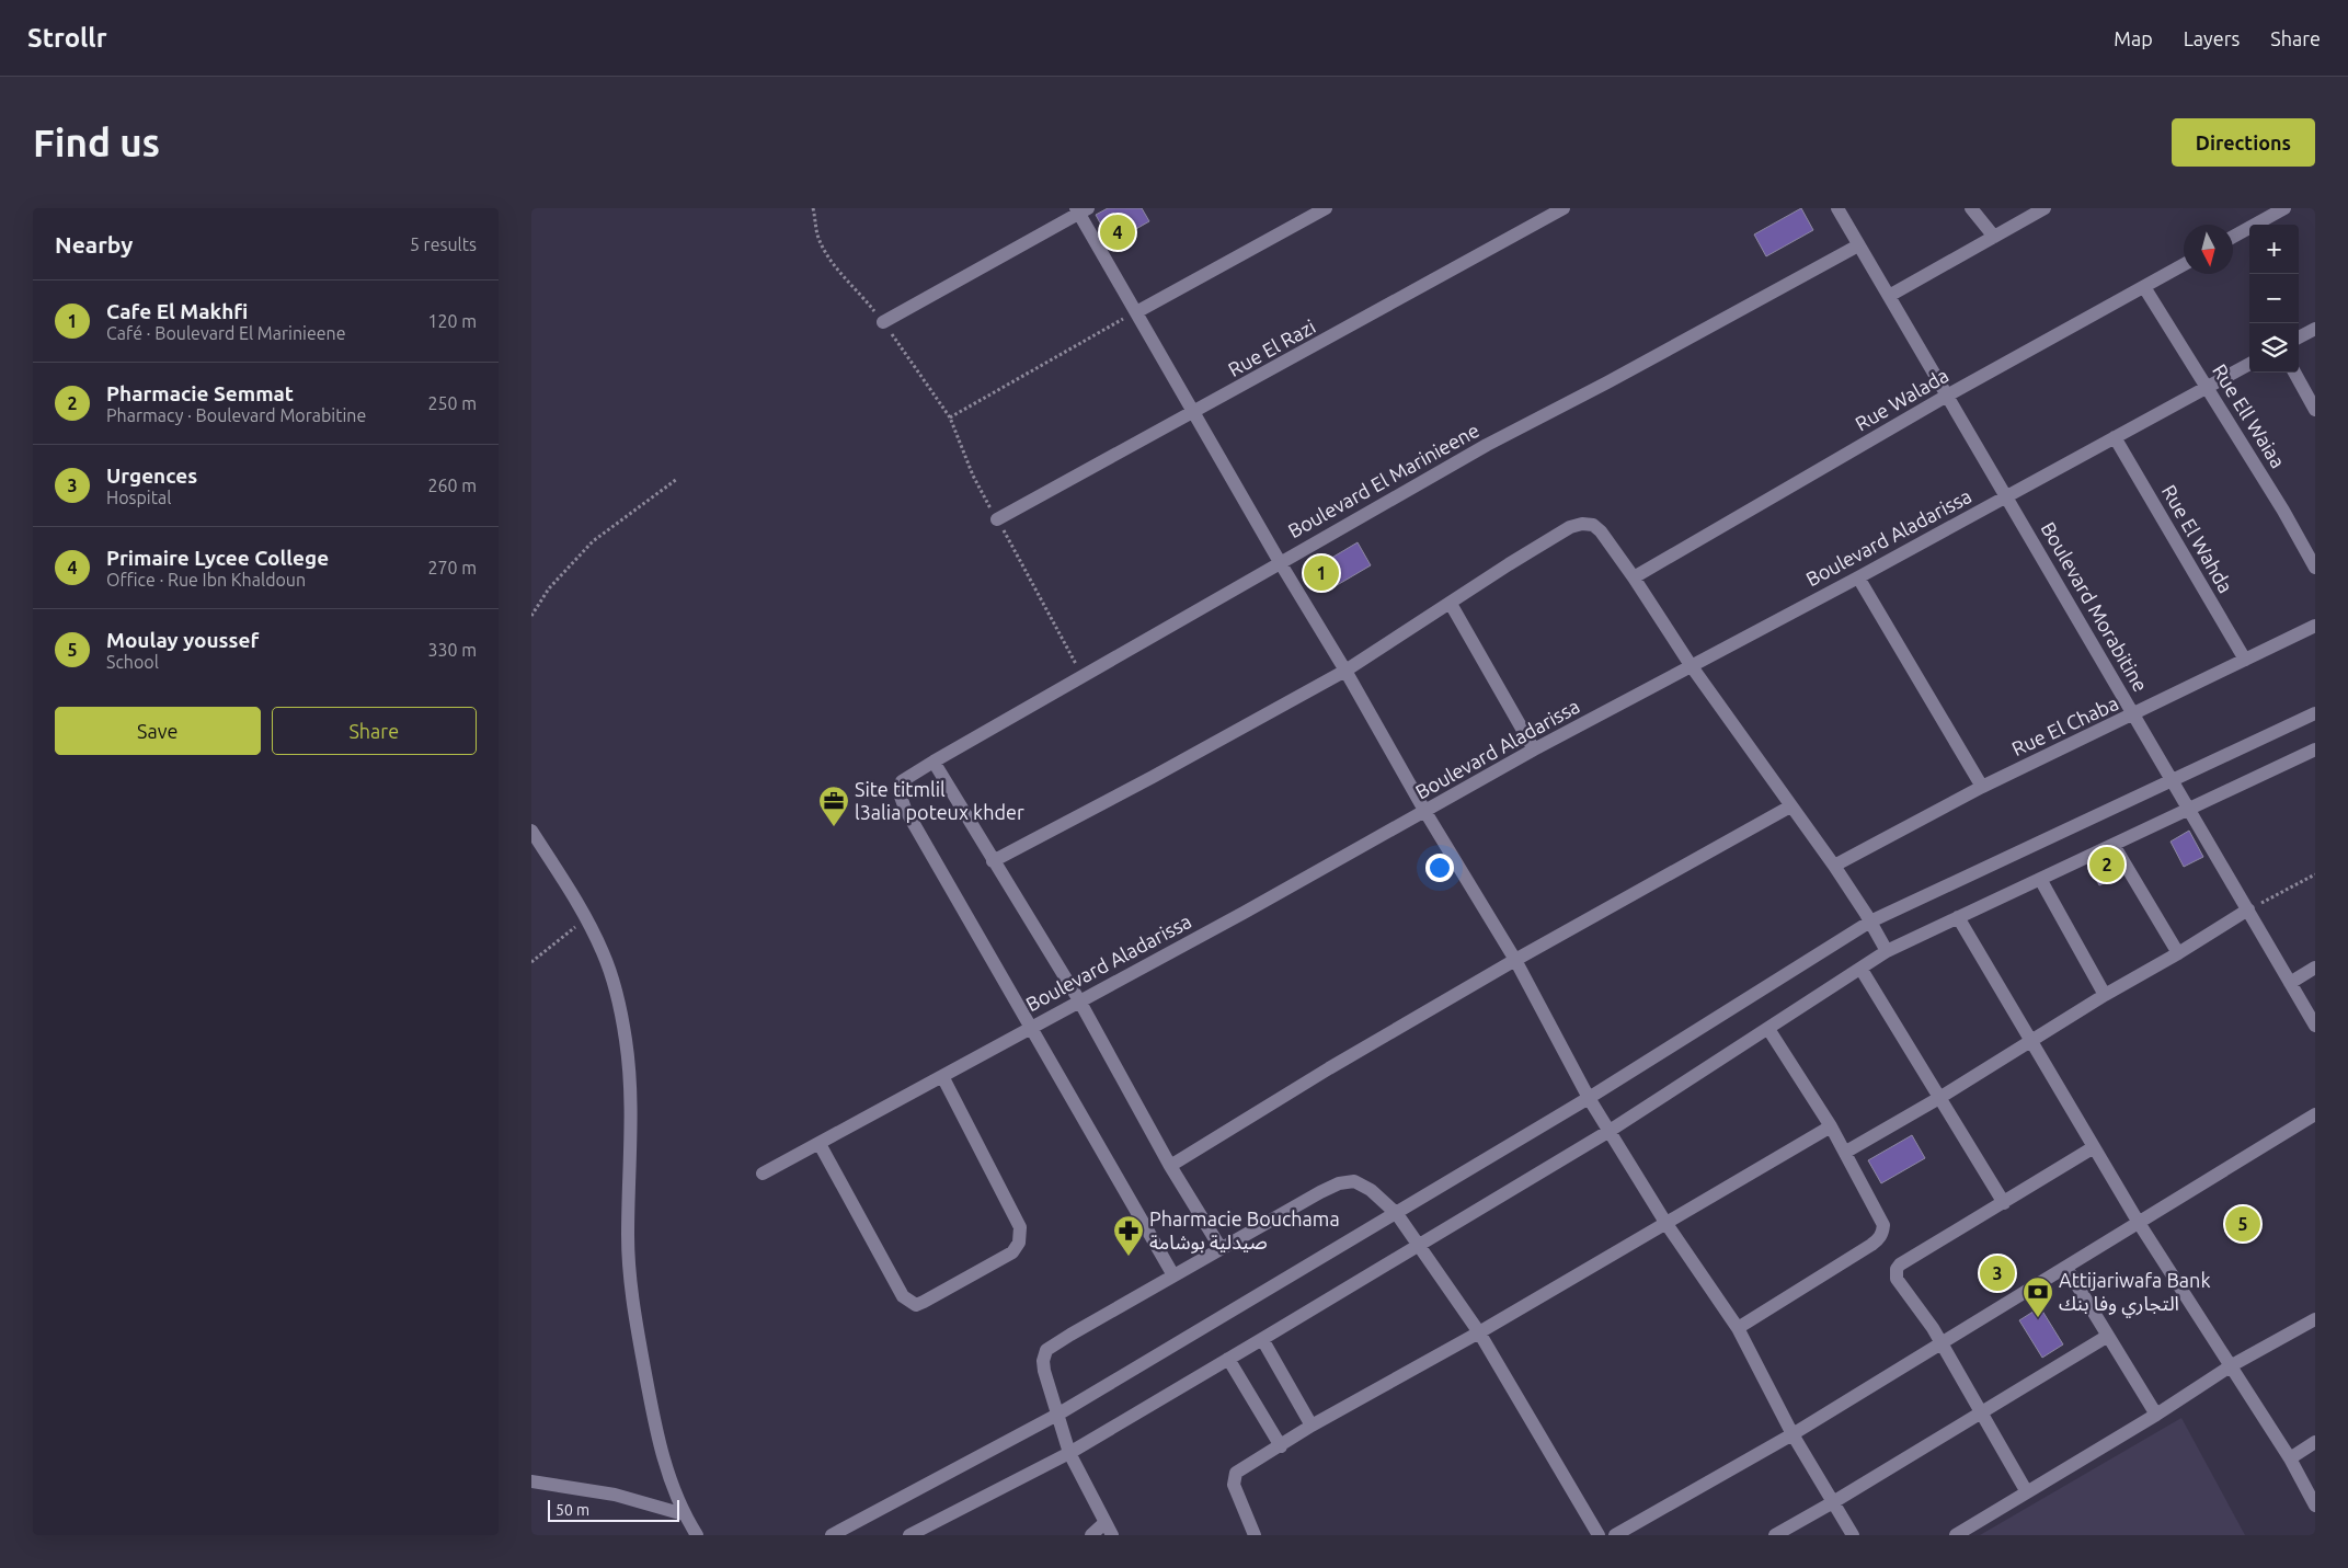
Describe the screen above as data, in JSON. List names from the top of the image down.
{
  "streets": {
    "street": [
      "Rue El Razi",
      "Rue Walada",
      "Rue Ell Waiaa",
      "Boulevard El Marinieene",
      "Boulevard Aladarissa",
      "Rue El Wahda",
      "Boulevard Morabitine",
      "Rue El Chaba"
    ]
  },
  "crossings": [
    ["Rue Walada", "Rue Ell Waiaa"],
    ["Rue Walada", "Boulevard Morabitine"],
    ["Rue Ell Waiaa", "Boulevard Aladarissa"],
    ["Boulevard El Marinieene", "Boulevard Aladarissa"],
    ["Boulevard El Marinieene", "Boulevard Morabitine"],
    ["Boulevard Aladarissa", "Rue El Wahda"],
    ["Boulevard Aladarissa", "Boulevard Morabitine"],
    ["Rue El Wahda", "Rue El Chaba"],
    ["Boulevard Morabitine", "Rue El Chaba"]
  ],
  "places": {
    "office": ["Site titmlil l3alia poteux khder"],
    "pharmacy": ["Pharmacie Bouchama صيدلية بوشامة"],
    "bank": ["Attijariwafa Bank التجاري وفا بنك"]
  },
  "scale_bar": "50 m",
  "north": "bottom",
  "page": {
    "header": "Strollr",
    "nav": ["Map", "Layers", "Share"],
    "buttons": [
      "Directions",
      ["Save", "Share"]
    ],
    "title": "Find us",
    "heading": ["Nearby", "5 results"],
    "pins": [
      "4",
      "1",
      "2",
      "5",
      "3"
    ],
    "map_buttons": ["+", "−"],
    "list": [
      {
        "mark": "1",
        "name": "Cafe El Makhfi",
        "note": "Café · Boulevard El Marinieene",
        "value": "120 m"
      },
      {
        "mark": "2",
        "name": "Pharmacie Semmat",
        "note": "Pharmacy · Boulevard Morabitine",
        "value": "250 m"
      },
      {
        "mark": "3",
        "name": "Urgences",
        "note": "Hospital",
        "value": "260 m"
      },
      {
        "mark": "4",
        "name": "Primaire Lycee College",
        "note": "Office · Rue Ibn Khaldoun",
        "value": "270 m"
      },
      {
        "mark": "5",
        "name": "Moulay youssef",
        "note": "School",
        "value": "330 m"
      }
    ],
    "scale": "50 m"
  }
}
